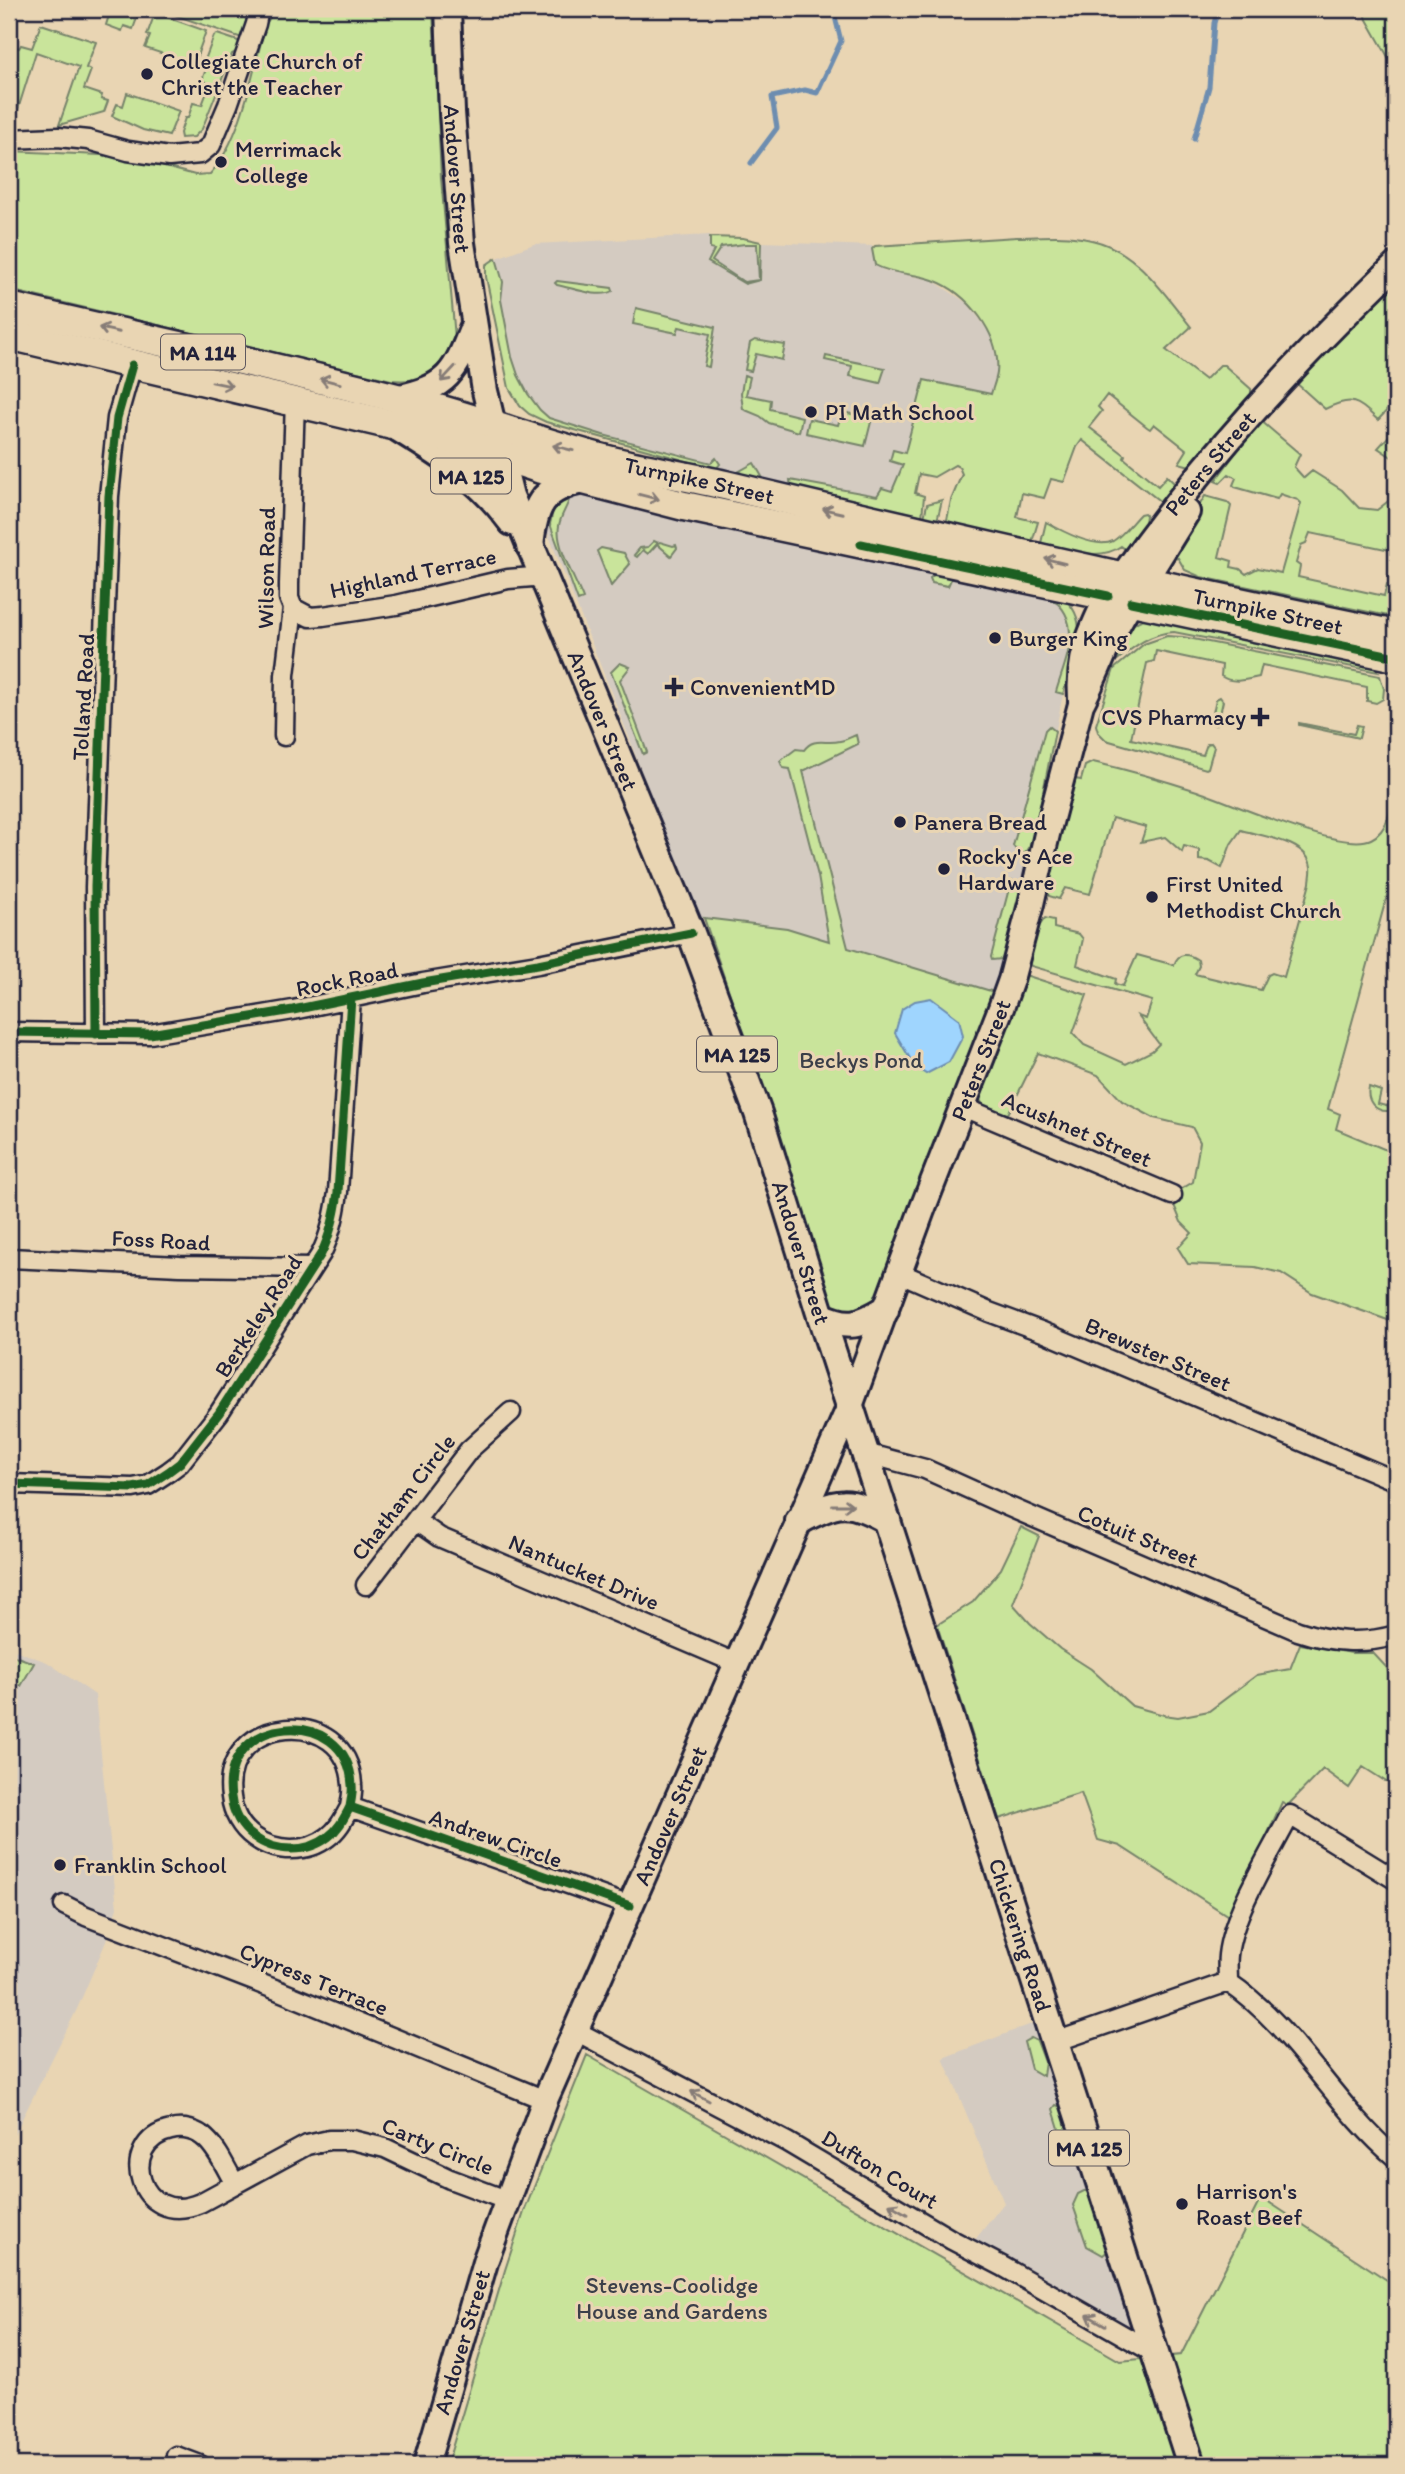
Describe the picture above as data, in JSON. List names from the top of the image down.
{
  "streets": {
    "highway": ["MA 114", "Turnpike Street"],
    "main road": [
      "Andover Street",
      "Peters Street",
      "MA 125",
      "Chickering Road"
    ],
    "street": [
      "Wilson Road",
      "Highland Terrace",
      "Tolland Road",
      "Rock Road",
      "Acushnet Street",
      "Foss Road",
      "Berkeley Road",
      "Brewster Street",
      "Chatham Circle",
      "Cotuit Street",
      "Nantucket Drive",
      "Andrew Circle",
      "Cypress Terrace",
      "Carty Circle",
      "Dufton Court"
    ]
  },
  "crossings": [
    ["Andover Street", "Peters Street"],
    ["Andover Street", "MA 125"],
    ["Andover Street", "Turnpike Street"],
    ["Andover Street", "Highland Terrace"],
    ["Andover Street", "Rock Road"],
    ["Andover Street", "Nantucket Drive"],
    ["Andover Street", "Andrew Circle"],
    ["Andover Street", "Chickering Road"],
    ["Andover Street", "Cypress Terrace"],
    ["Andover Street", "Carty Circle"],
    ["Andover Street", "Dufton Court"],
    ["Peters Street", "Turnpike Street"],
    ["Peters Street", "Acushnet Street"],
    ["Peters Street", "Brewster Street"],
    ["Peters Street", "Chickering Road"],
    ["MA 125", "Turnpike Street"],
    ["Turnpike Street", "Wilson Road"],
    ["Turnpike Street", "Tolland Road"],
    ["Wilson Road", "Highland Terrace"],
    ["Tolland Road", "Rock Road"],
    ["Rock Road", "Berkeley Road"],
    ["Foss Road", "Berkeley Road"],
    ["Chatham Circle", "Nantucket Drive"],
    ["Cotuit Street", "Chickering Road"],
    ["Chickering Road", "Dufton Court"]
  ],
  "one_way": ["Dufton Court"],
  "parks": ["Beckys Pond", "Stevens-Coolidge House and Gardens"],
  "places": {
    "other": [
      "Collegiate Church of Christ the Teacher",
      "Merrimack College",
      "PI Math School",
      "Burger King",
      "Panera Bread",
      "Rocky's Ace Hardware",
      "First United Methodist Church",
      "Franklin School",
      "Harrison's Roast Beef"
    ],
    "health": ["ConvenientMD", "CVS Pharmacy"]
  }
}
